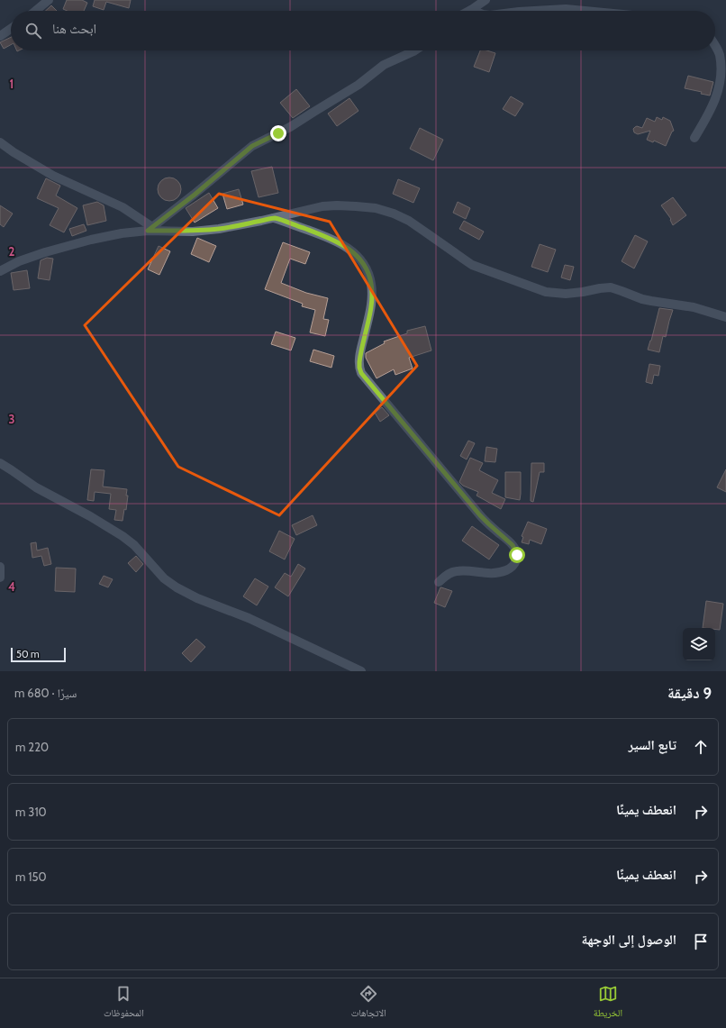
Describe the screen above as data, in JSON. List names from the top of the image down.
{
  "scale_bar": "50 m",
  "page": {
    "search": "ابحث هنا",
    "scale": "50 m",
    "heading": ["9 دقيقة", "سيرًا · 680 m"],
    "list": [
      ["تابع السير", "220 m"],
      ["انعطف يمينًا", "310 m"],
      ["انعطف يمينًا", "150 m"],
      "الوصول إلى الوجهة"
    ],
    "nav": ["الخريطة", "الاتجاهات", "المحفوظات"]
  },
  "grid": {
    "rows": [
      "1",
      "2",
      "3",
      "4"
    ]
  }
}
